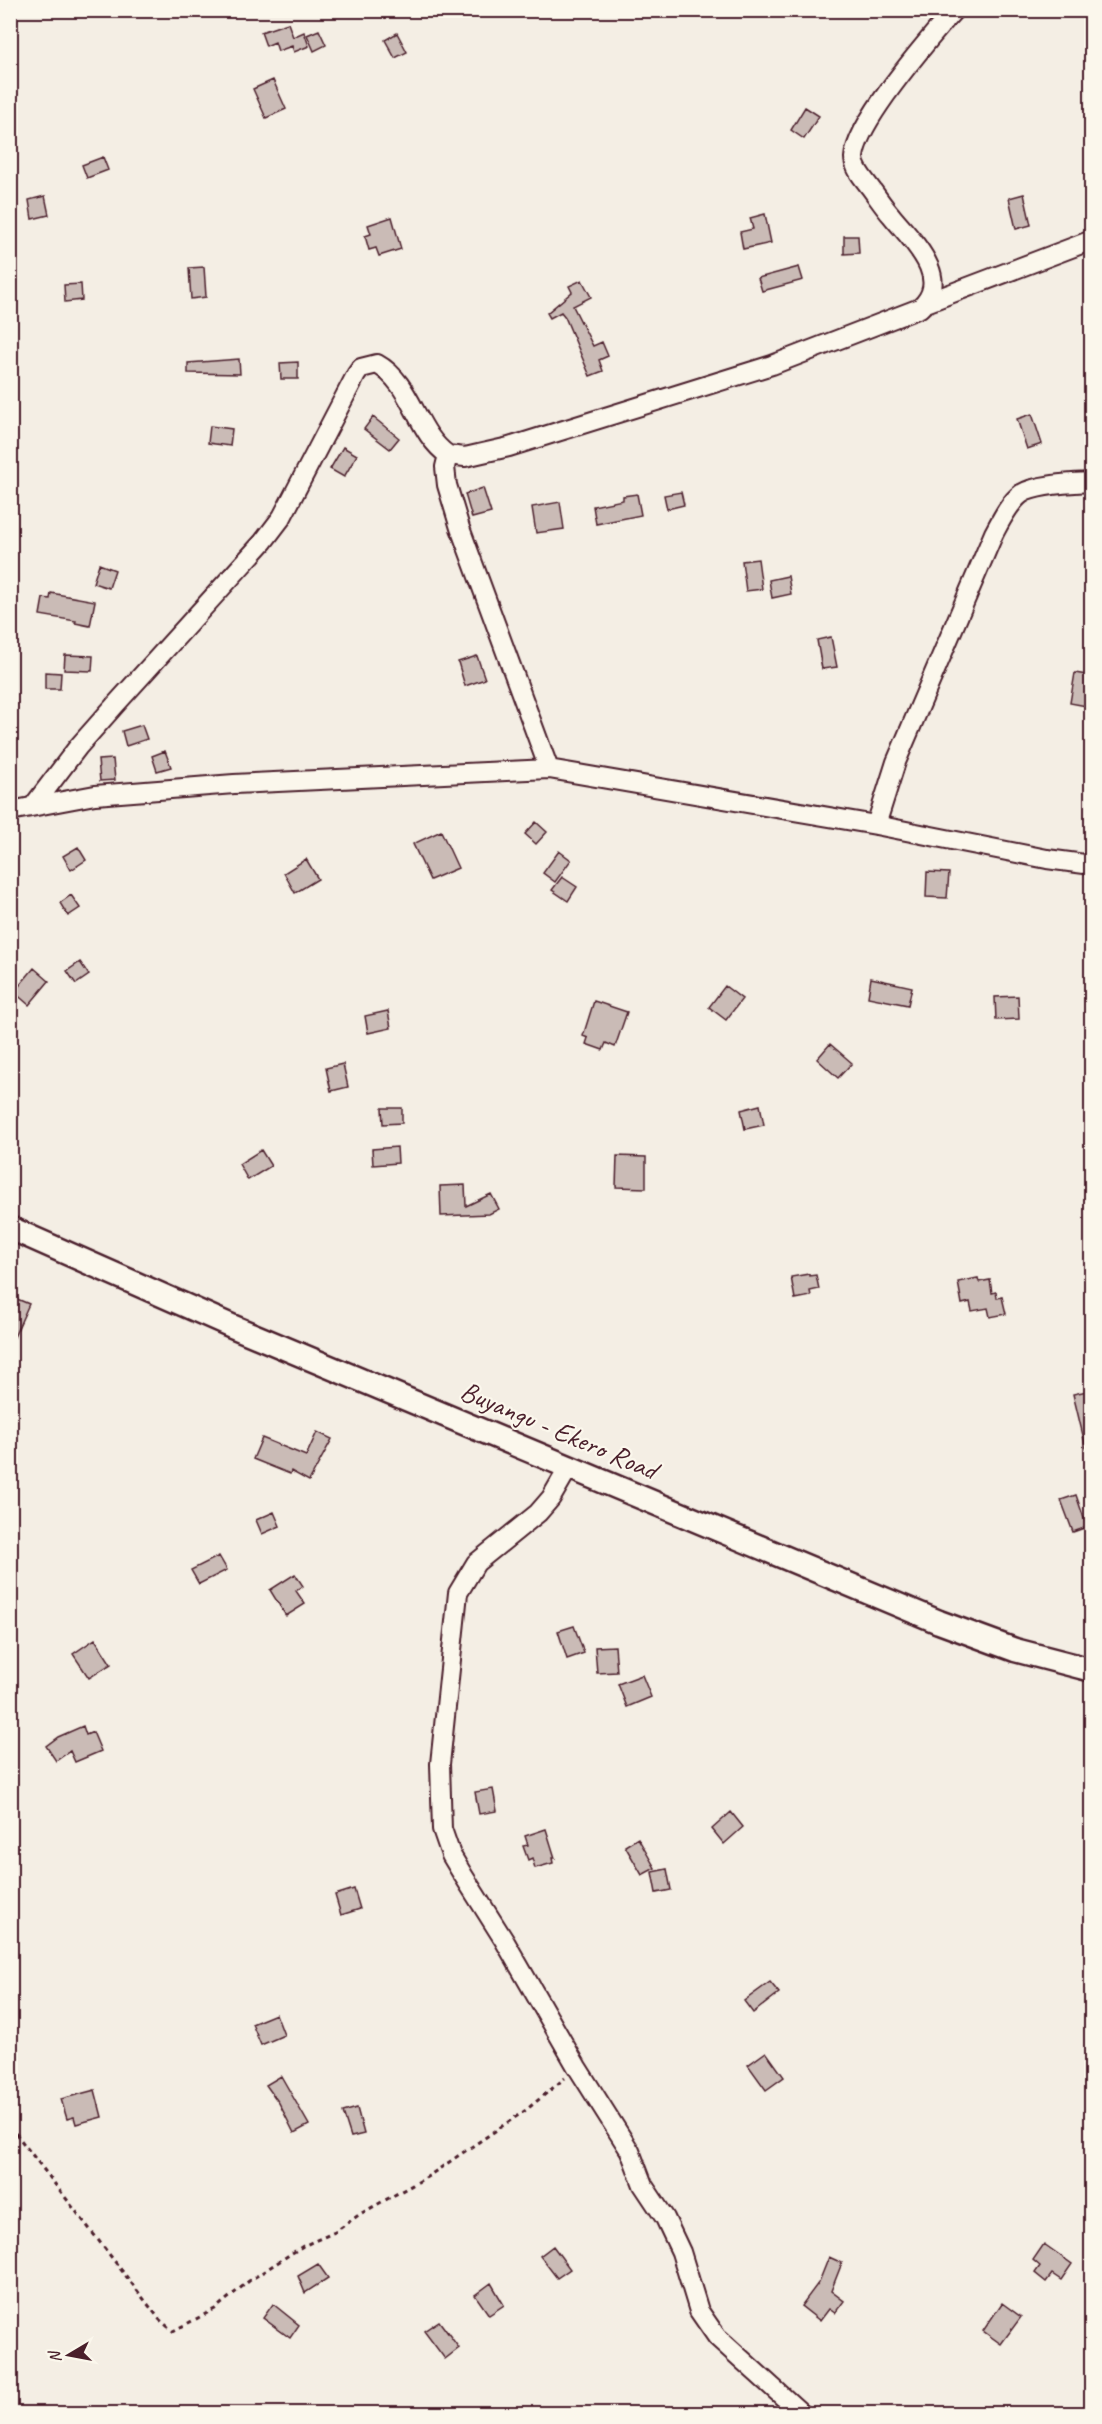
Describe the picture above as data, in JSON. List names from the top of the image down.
{
  "streets": {
    "main road": ["Buyangu - Ekero Road"]
  },
  "north": "left"
}
